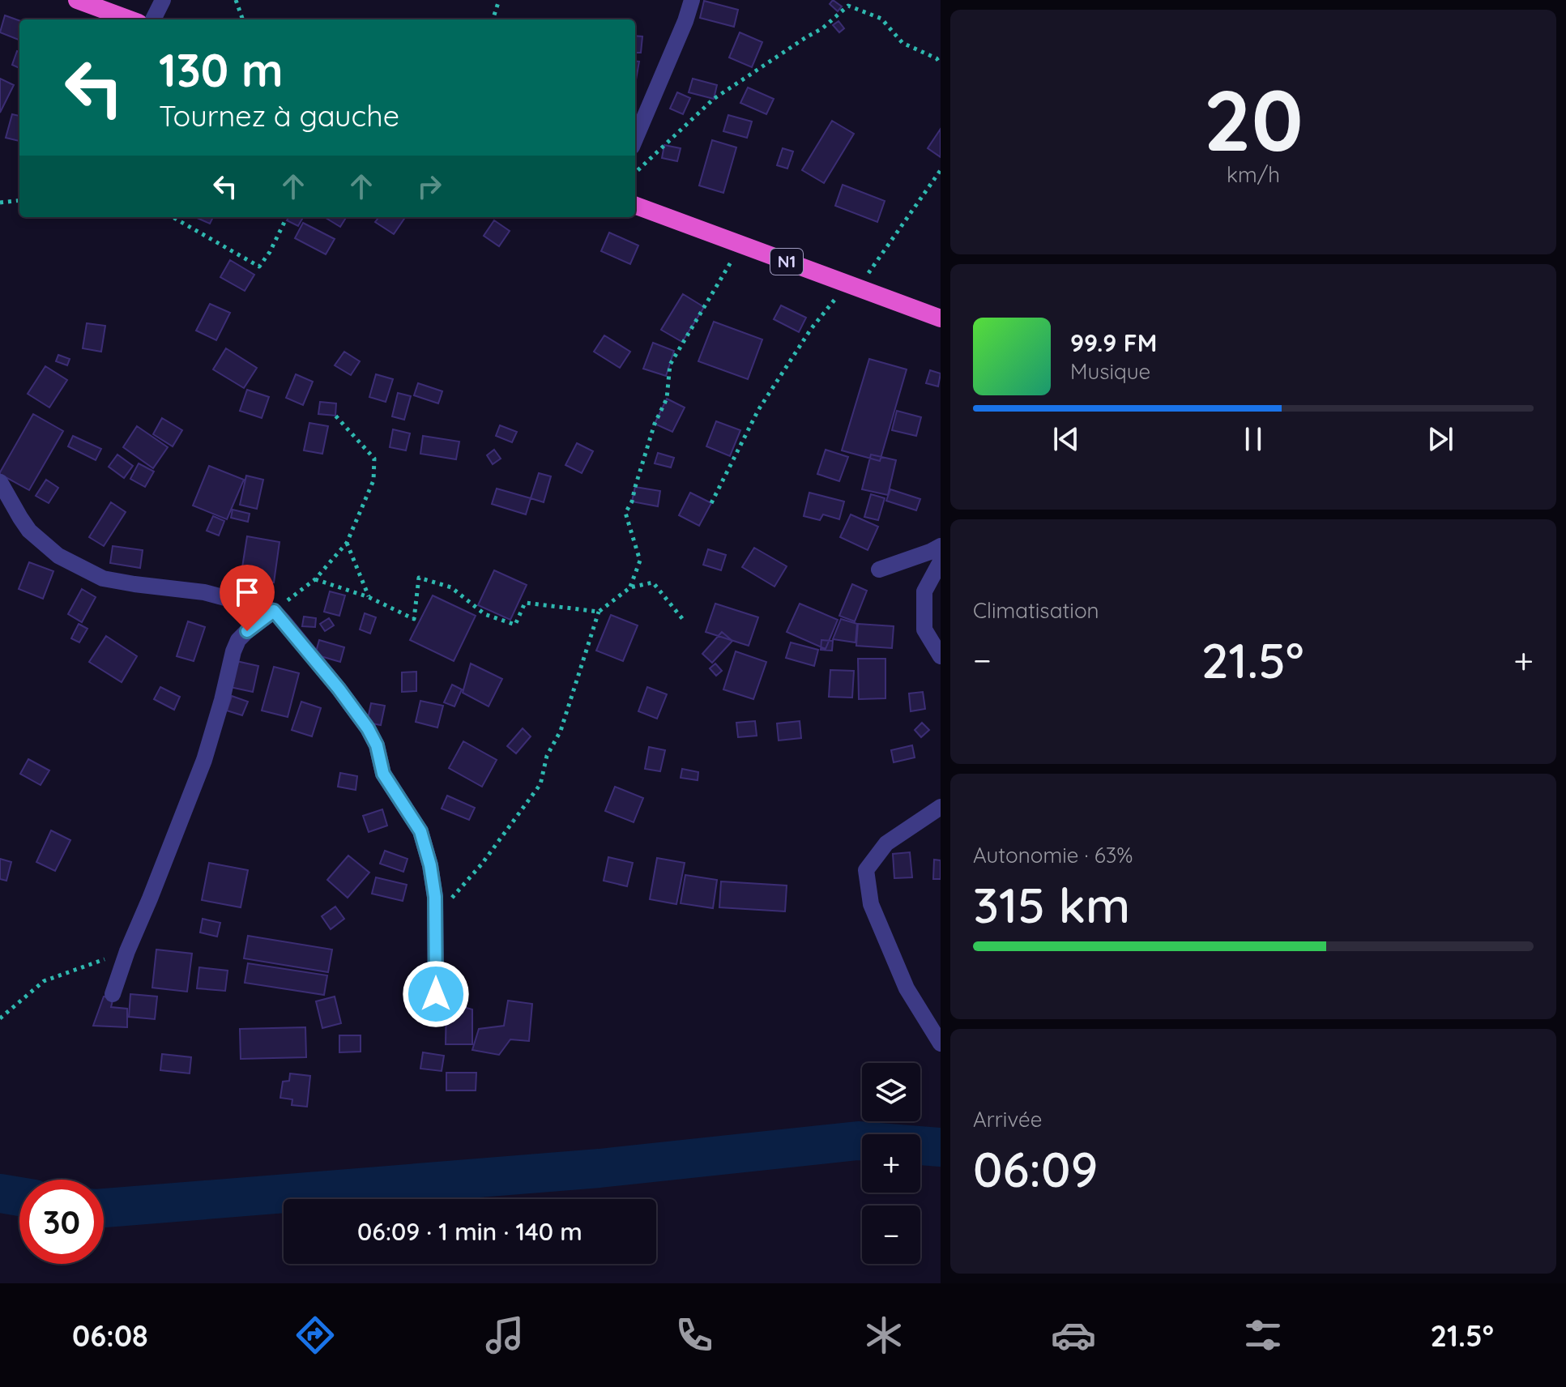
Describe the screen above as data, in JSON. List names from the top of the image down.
{
  "streets": {
    "highway": ["N1"]
  },
  "page": {
    "tile": [
      ["20", "km/h"],
      "Climatisation",
      ["Autonomie · 63%", "315 km"],
      ["Arrivée", "06:09"]
    ],
    "turn": ["130 m", "Tournez à gauche"],
    "song": ["99.9 FM", "Musique"],
    "heat": ["−", "21.5°", "+"],
    "map_buttons": ["+", "−"],
    "limit": "30",
    "trip": "06:09 · 1 min · 140 m",
    "tabs": ["06:08", "21.5°"]
  }
}
